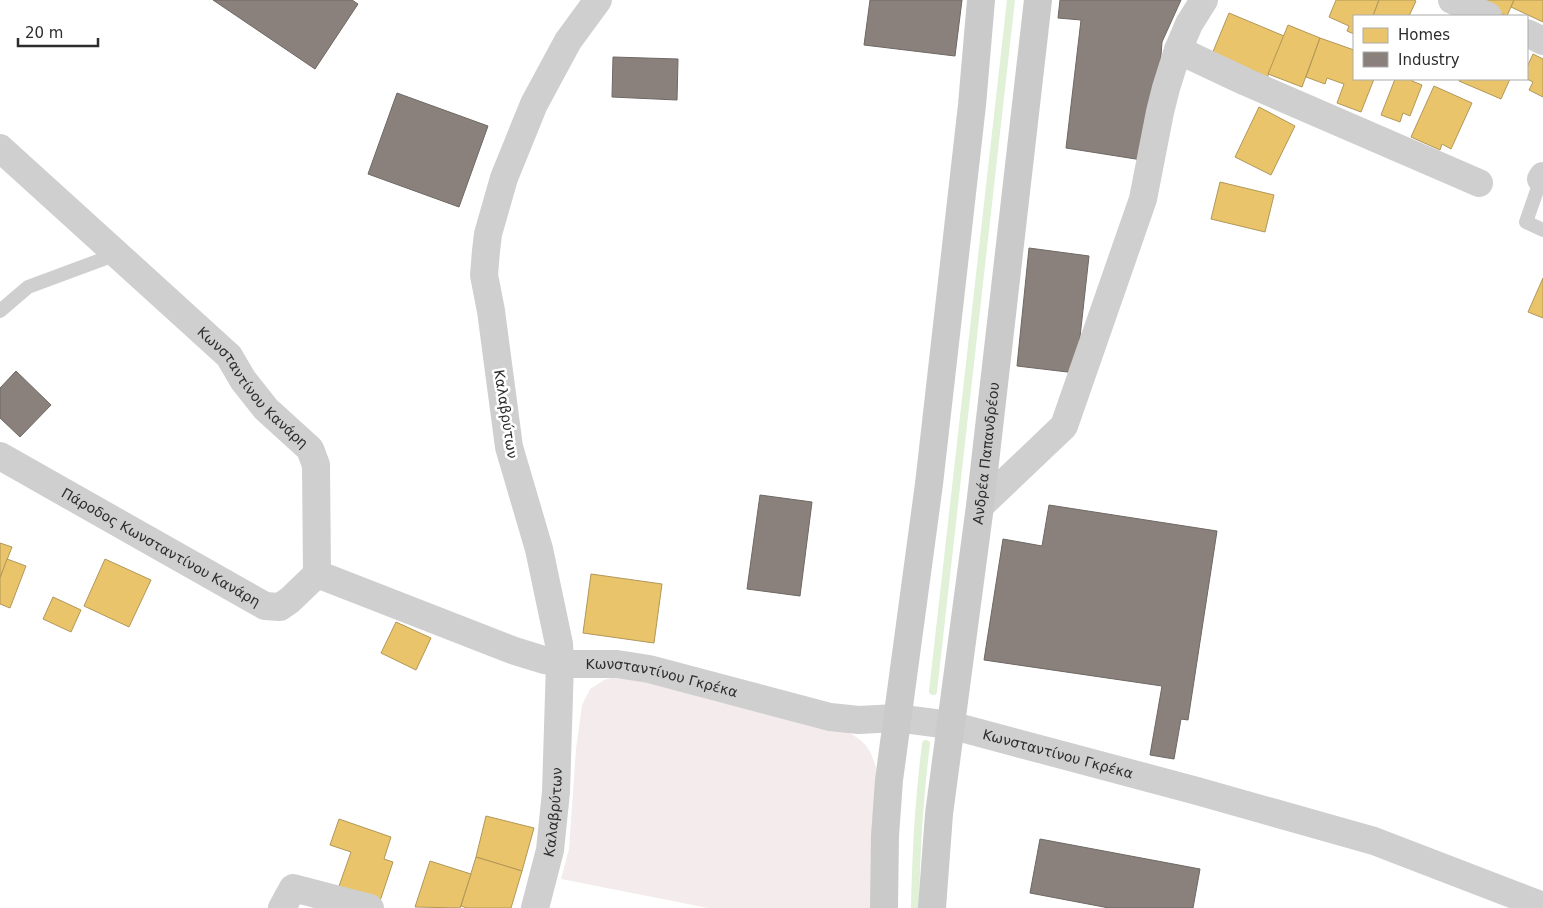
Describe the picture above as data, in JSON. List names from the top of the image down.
{
  "streets": {
    "main road": ["Ανδρέα Παπανδρέου"],
    "street": [
      "Κωνσταντίνου Κανάρη",
      "Καλαβρύτων",
      "Πάροδος Κωνσταντίνου Κανάρη",
      "Κωνσταντίνου Γκρέκα"
    ]
  },
  "crossings": [
    ["Κωνσταντίνου Κανάρη", "Πάροδος Κωνσταντίνου Κανάρη"],
    ["Καλαβρύτων", "Κωνσταντίνου Γκρέκα"],
    ["Ανδρέα Παπανδρέου", "Κωνσταντίνου Γκρέκα"]
  ],
  "legend": ["Homes", "Industry"],
  "scale_bar": "20 m"
}
